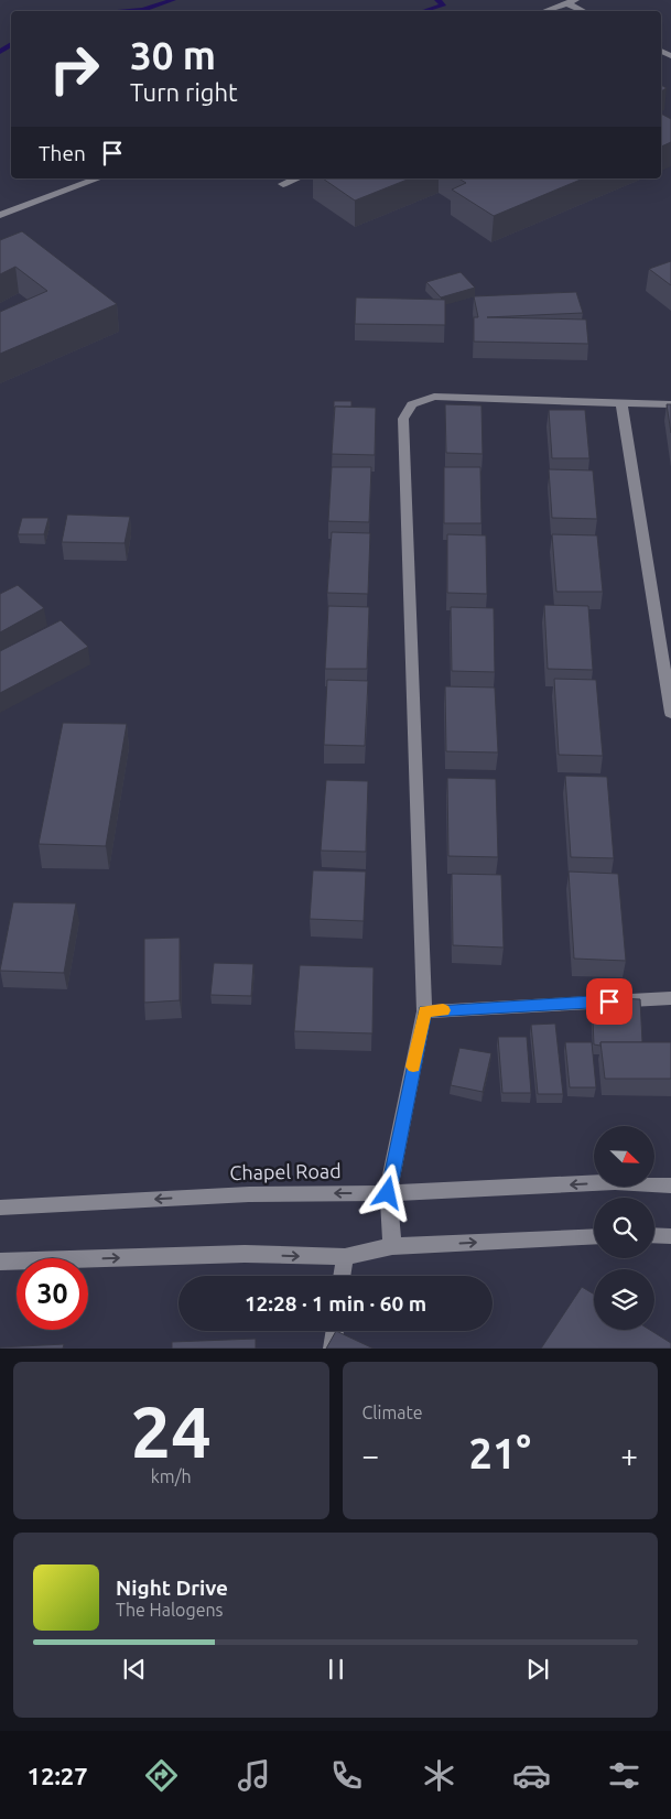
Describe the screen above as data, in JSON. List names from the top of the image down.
{
  "streets": {
    "street": ["Chapel Road"]
  },
  "north": "bottom right",
  "page": {
    "turn": ["30 m", "Turn right"],
    "then": "Then",
    "limit": "30",
    "trip": "12:28 · 1 min · 60 m",
    "tile": [
      ["24", "km/h"],
      "Climate"
    ],
    "heat": ["−", "21°", "+"],
    "song": ["Night Drive", "The Halogens"],
    "tabs": "12:27"
  }
}
